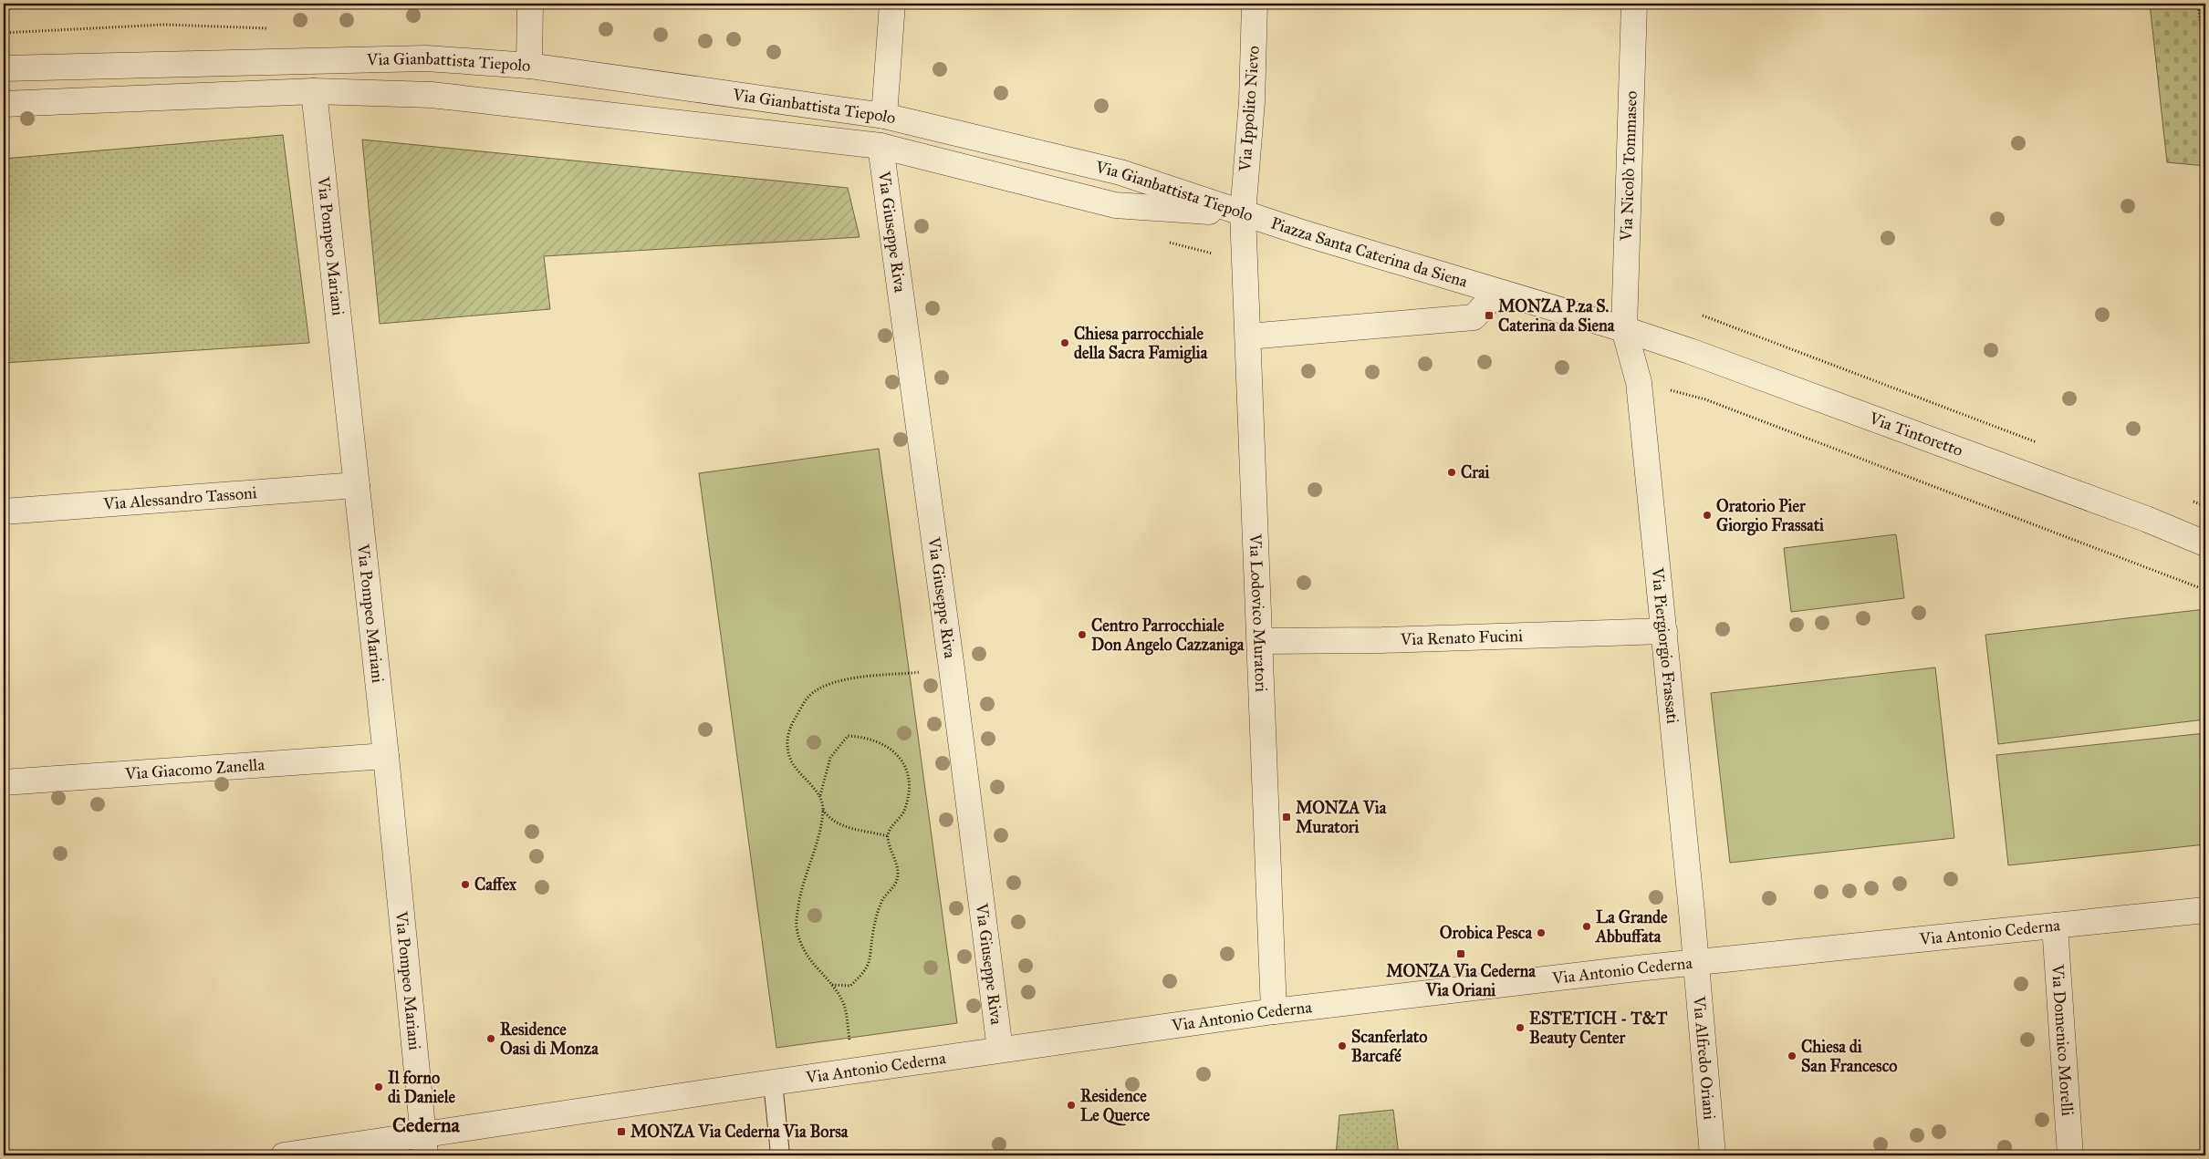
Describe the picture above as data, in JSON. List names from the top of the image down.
{
  "streets": {
    "street": [
      "Via Gianbattista Tiepolo",
      "Via Ippolito Nievo",
      "Via Nicolò Tommaseo",
      "Via Giuseppe Riva",
      "Via Pompeo Mariani",
      "Piazza Santa Caterina da Siena",
      "Via Tintoretto",
      "Via Alessandro Tassoni",
      "Via Lodovico Muratori",
      "Via Renato Fucini",
      "Via Piergiorgio Frassati",
      "Via Giacomo Zanella",
      "Via Antonio Cederna",
      "Via Domenico Morelli",
      "Via Alfredo Oriani"
    ]
  },
  "crossings": [
    ["Via Gianbattista Tiepolo", "Via Ippolito Nievo"],
    ["Via Gianbattista Tiepolo", "Via Giuseppe Riva"],
    ["Via Gianbattista Tiepolo", "Via Pompeo Mariani"],
    ["Via Gianbattista Tiepolo", "Piazza Santa Caterina da Siena"],
    ["Via Gianbattista Tiepolo", "Via Lodovico Muratori"],
    ["Via Ippolito Nievo", "Piazza Santa Caterina da Siena"],
    ["Via Ippolito Nievo", "Via Lodovico Muratori"],
    ["Via Nicolò Tommaseo", "Piazza Santa Caterina da Siena"],
    ["Via Nicolò Tommaseo", "Via Tintoretto"],
    ["Via Nicolò Tommaseo", "Via Piergiorgio Frassati"],
    ["Via Giuseppe Riva", "Via Antonio Cederna"],
    ["Via Pompeo Mariani", "Via Alessandro Tassoni"],
    ["Via Pompeo Mariani", "Via Giacomo Zanella"],
    ["Via Pompeo Mariani", "Via Antonio Cederna"],
    ["Piazza Santa Caterina da Siena", "Via Tintoretto"],
    ["Piazza Santa Caterina da Siena", "Via Lodovico Muratori"],
    ["Piazza Santa Caterina da Siena", "Via Piergiorgio Frassati"],
    ["Via Tintoretto", "Via Piergiorgio Frassati"],
    ["Via Lodovico Muratori", "Via Renato Fucini"],
    ["Via Lodovico Muratori", "Via Antonio Cederna"],
    ["Via Renato Fucini", "Via Piergiorgio Frassati"],
    ["Via Piergiorgio Frassati", "Via Antonio Cederna"],
    ["Via Piergiorgio Frassati", "Via Alfredo Oriani"],
    ["Via Antonio Cederna", "Via Domenico Morelli"],
    ["Via Antonio Cederna", "Via Alfredo Oriani"]
  ],
  "districts": ["Cederna"],
  "places": {
    "transit": [
      "MONZA P.za S. Caterina da Siena",
      "MONZA Via Muratori",
      "MONZA Via Cederna Via Oriani",
      "MONZA Via Cederna Via Borsa"
    ],
    "other": [
      "Chiesa parrocchiale della Sacra Famiglia",
      "Crai",
      "Oratorio Pier Giorgio Frassati",
      "Centro Parrocchiale Don Angelo Cazzaniga",
      "Caffex",
      "La Grande Abbuffata",
      "Orobica Pesca",
      "ESTETICH - T&T Beauty Center",
      "Residence Oasi di Monza",
      "Scanferlato Barcafé",
      "Chiesa di San Francesco",
      "Il forno di Daniele",
      "Residence Le Querce"
    ]
  }
}
